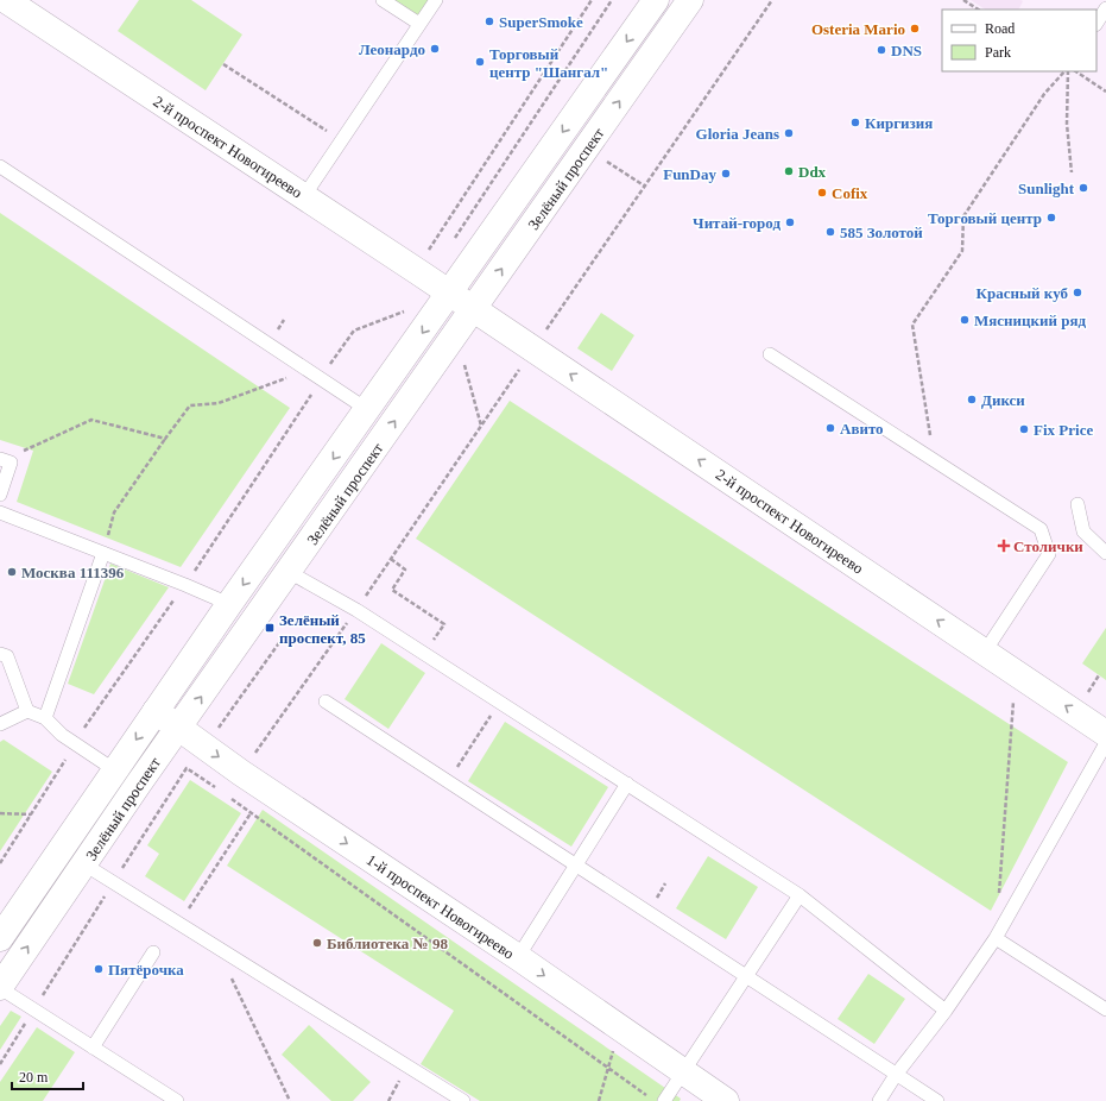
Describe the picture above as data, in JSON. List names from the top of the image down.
{
  "streets": {
    "main road": ["2-й проспект Новогиреево", "Зелёный проспект", "1-й проспект Новогиреево"]
  },
  "crossings": [
    ["2-й проспект Новогиреево", "Зелёный проспект"],
    ["Зелёный проспект", "1-й проспект Новогиреево"]
  ],
  "one_way": ["2-й проспект Новогиреево", "1-й проспект Новогиреево"],
  "places": {
    "other": [
      "SuperSmoke",
      "Osteria Mario",
      "Леонардо",
      "DNS",
      "Торговый центр \"Шангал\"",
      "Киргизия",
      "Gloria Jeans",
      "Ddx",
      "FunDay",
      "Sunlight",
      "Cofix",
      "Торговый центр",
      "Читай-город",
      "585 Золотой",
      "Красный куб",
      "Мясницкий ряд",
      "Дикси",
      "Авито",
      "Fix Price",
      "Москва 111396",
      "Библиотека № 98",
      "Пятёрочка"
    ],
    "health": ["Столички"],
    "transit": ["Зелёный проспект, 85"]
  },
  "legend": ["Road", "Park"],
  "scale_bar": "20 m"
}
